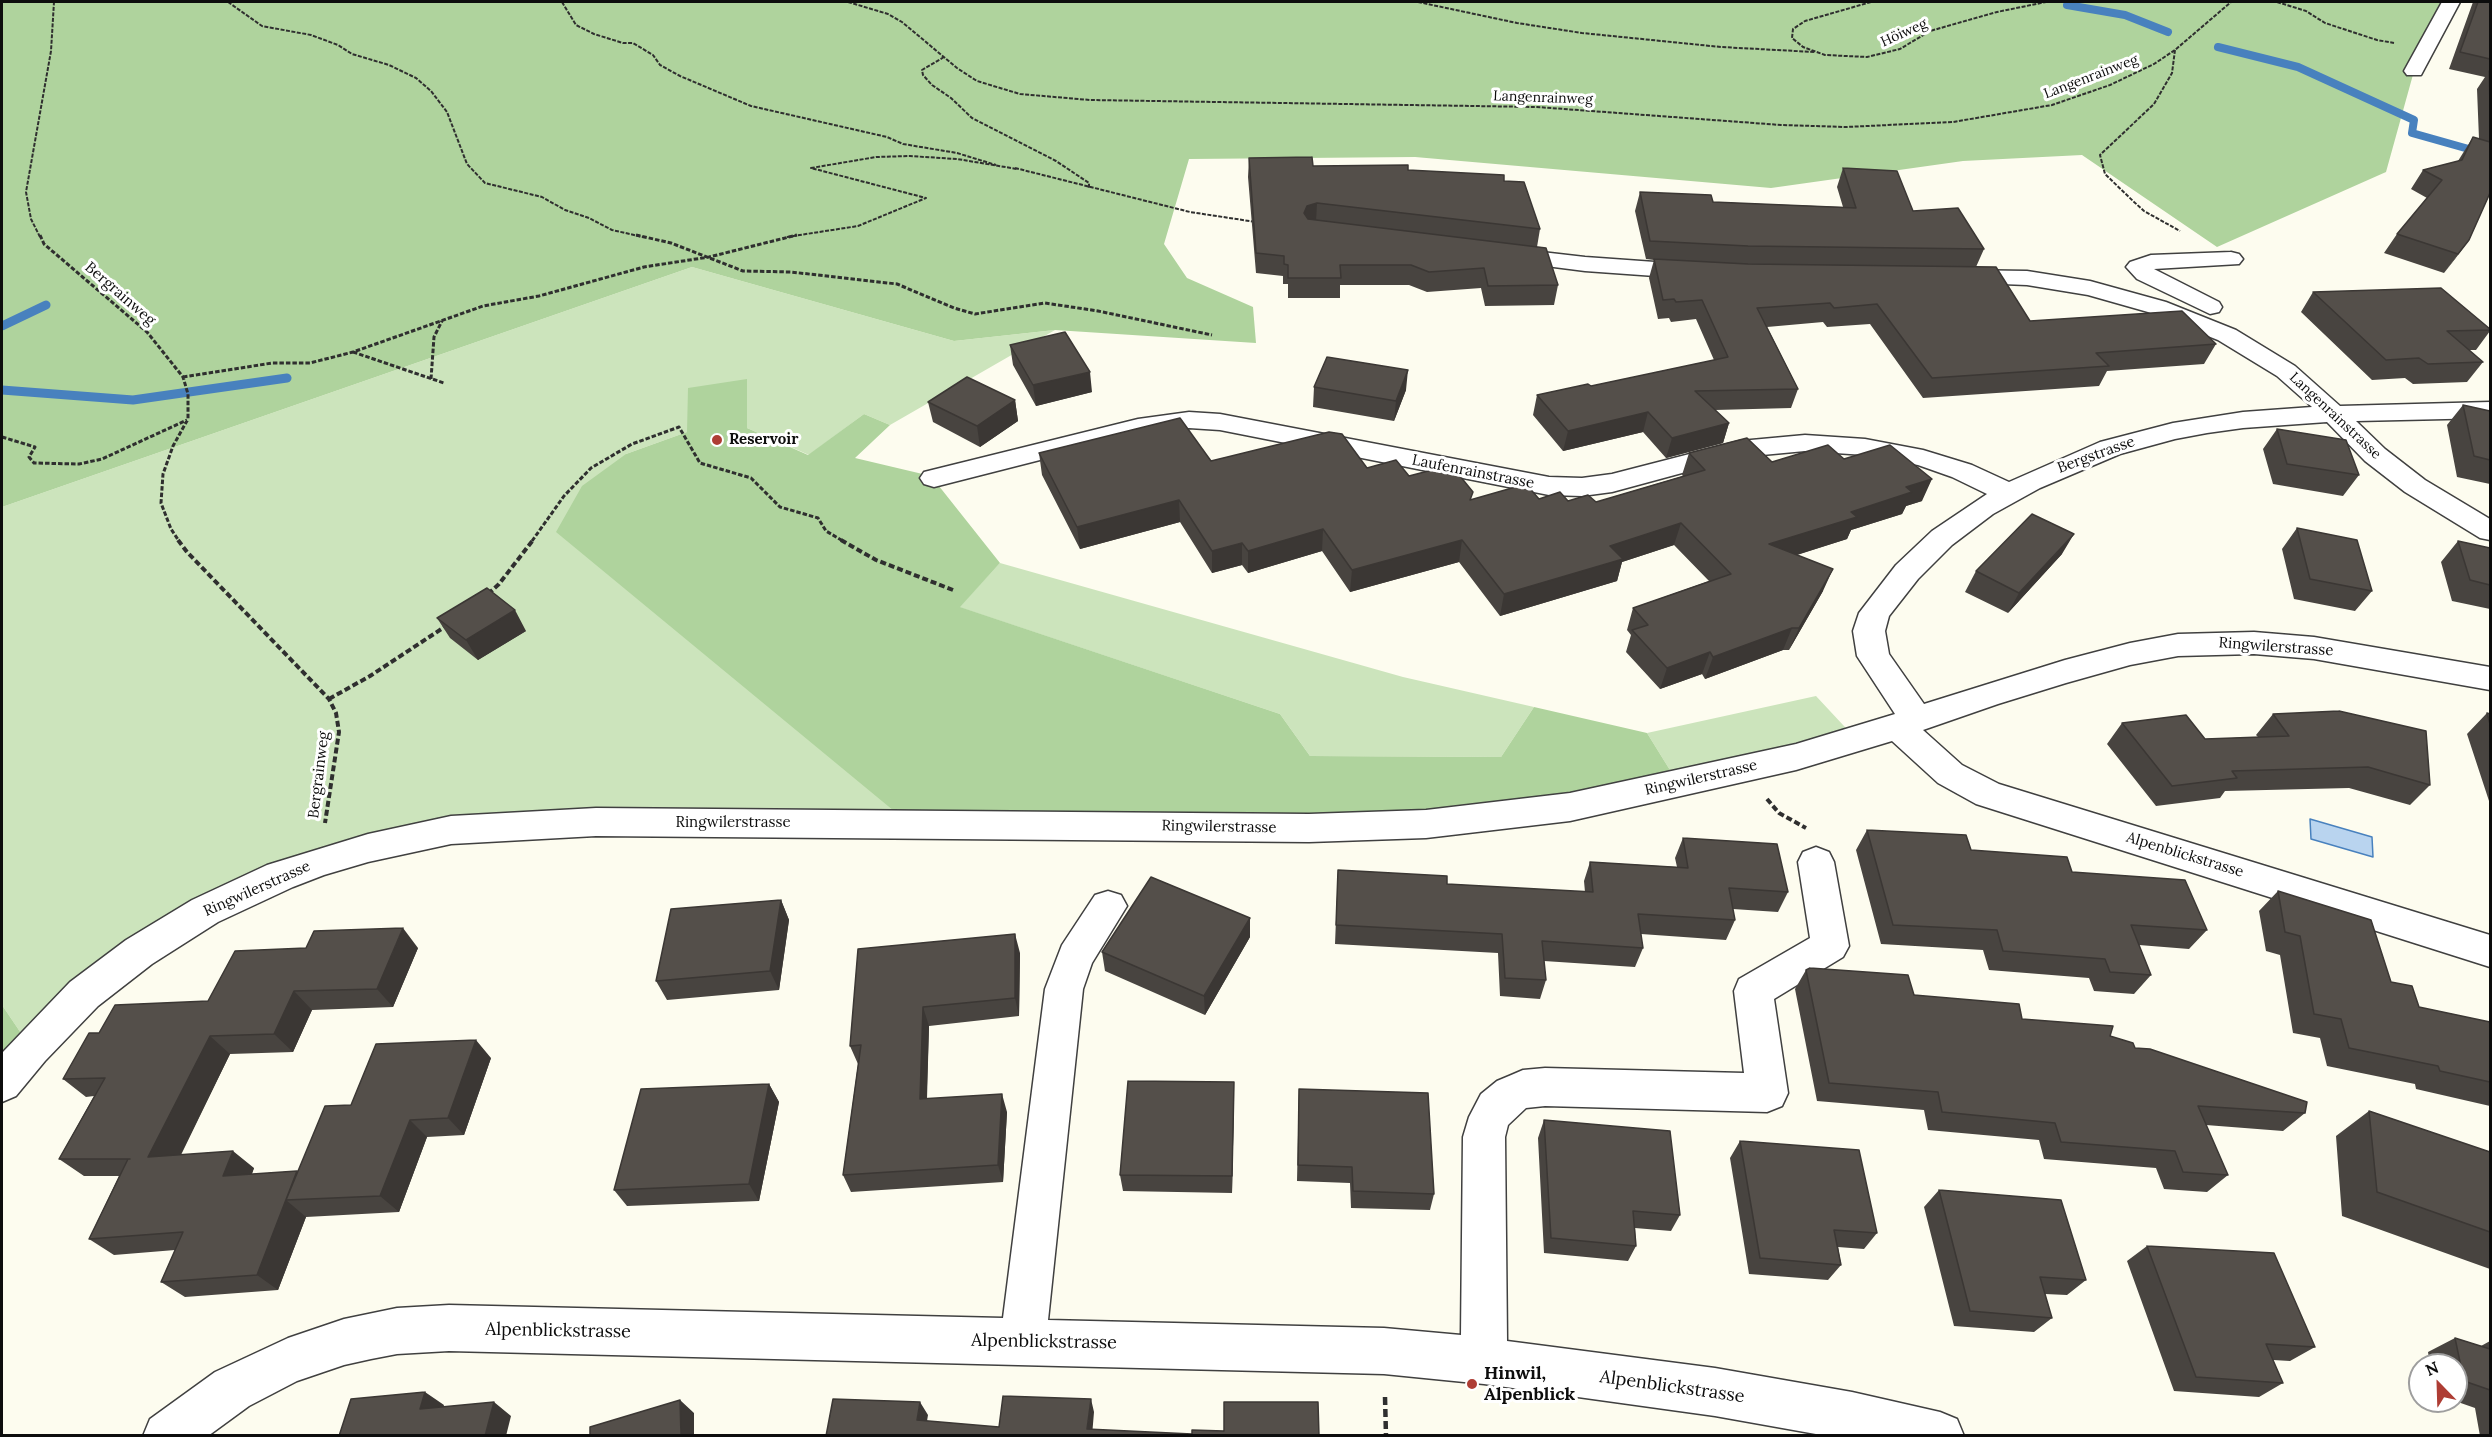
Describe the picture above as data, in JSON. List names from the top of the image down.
{
  "streets": {
    "street": [
      "Langenrainstrasse",
      "Bergstrasse",
      "Laufenrainstrasse",
      "Ringwilerstrasse",
      "Alpenblickstrasse"
    ],
    "path": ["Höiweg", "Langenrainweg", "Bergrainweg"]
  },
  "crossings": [
    ["Bergrainweg", "Ringwilerstrasse"],
    ["Langenrainstrasse", "Bergstrasse"],
    ["Bergstrasse", "Laufenrainstrasse"],
    ["Bergstrasse", "Ringwilerstrasse"],
    ["Bergstrasse", "Alpenblickstrasse"],
    ["Ringwilerstrasse", "Alpenblickstrasse"]
  ],
  "places": ["Reservoir", "Hinwil, Alpenblick"],
  "north": "top left"
}
